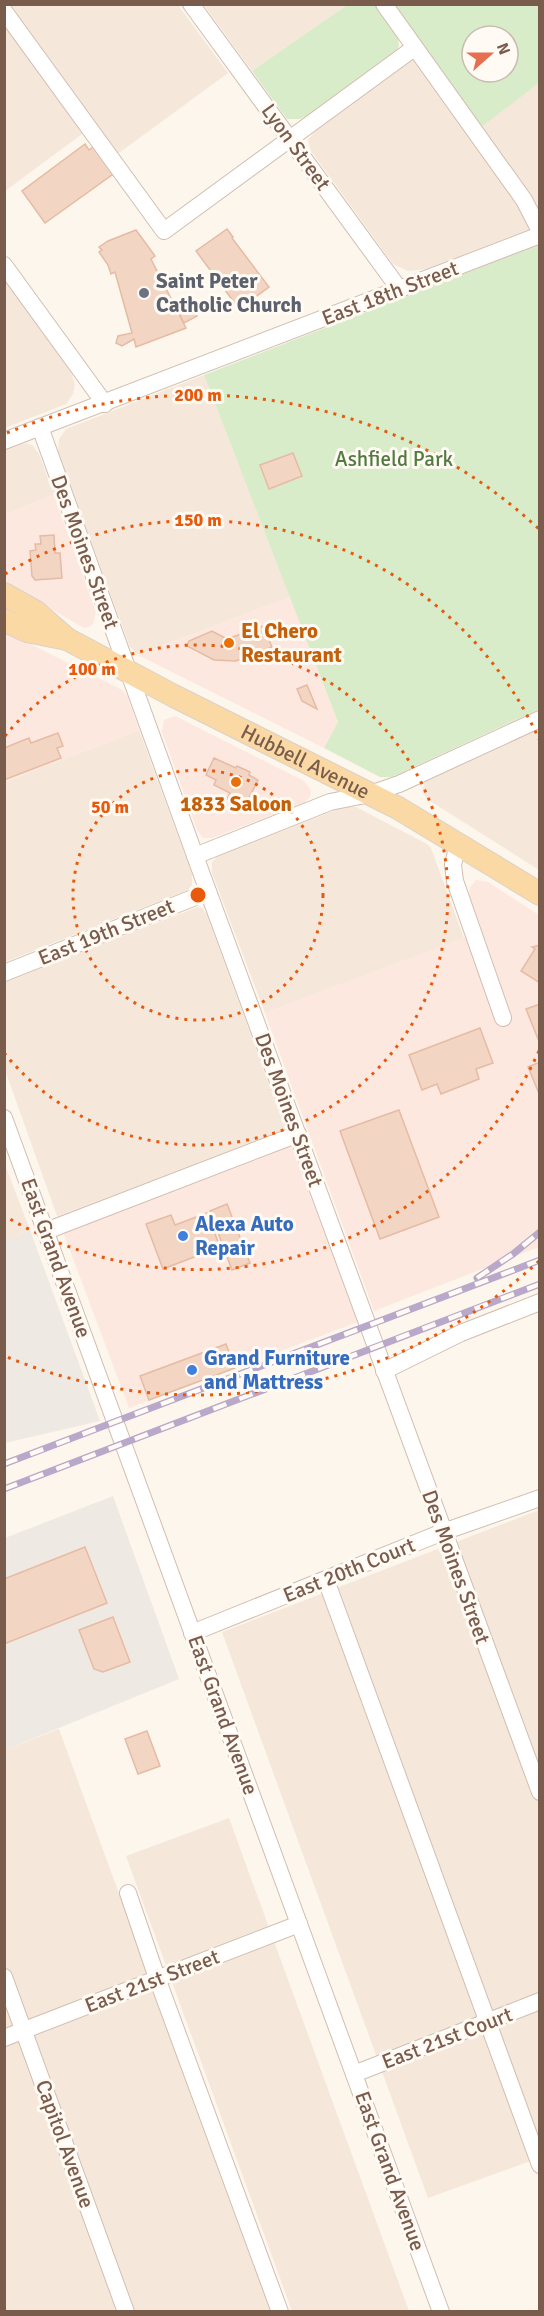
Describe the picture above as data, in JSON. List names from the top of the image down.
{
  "streets": {
    "main road": ["Hubbell Avenue"],
    "street": [
      "Lyon Street",
      "East 18th Street",
      "Des Moines Street",
      "East 19th Street",
      "East Grand Avenue",
      "East 20th Court",
      "East 21st Street",
      "East 21st Court",
      "Capitol Avenue"
    ]
  },
  "crossings": [
    ["Lyon Street", "East 18th Street"],
    ["East 18th Street", "Des Moines Street"],
    ["Des Moines Street", "Hubbell Avenue"],
    ["Des Moines Street", "East 19th Street"],
    ["Des Moines Street", "East 20th Court"],
    ["East Grand Avenue", "East 20th Court"],
    ["East Grand Avenue", "East 21st Street"],
    ["East Grand Avenue", "East 21st Court"],
    ["East 21st Street", "Capitol Avenue"]
  ],
  "parks": ["Ashfield Park"],
  "places": [
    "Saint Peter Catholic Church",
    "El Chero Restaurant",
    "1833 Saloon",
    "Alexa Auto Repair",
    "Grand Furniture and Mattress"
  ],
  "north": "right",
  "rings": [
    "200 m",
    "150 m",
    "100 m",
    "50 m"
  ]
}
